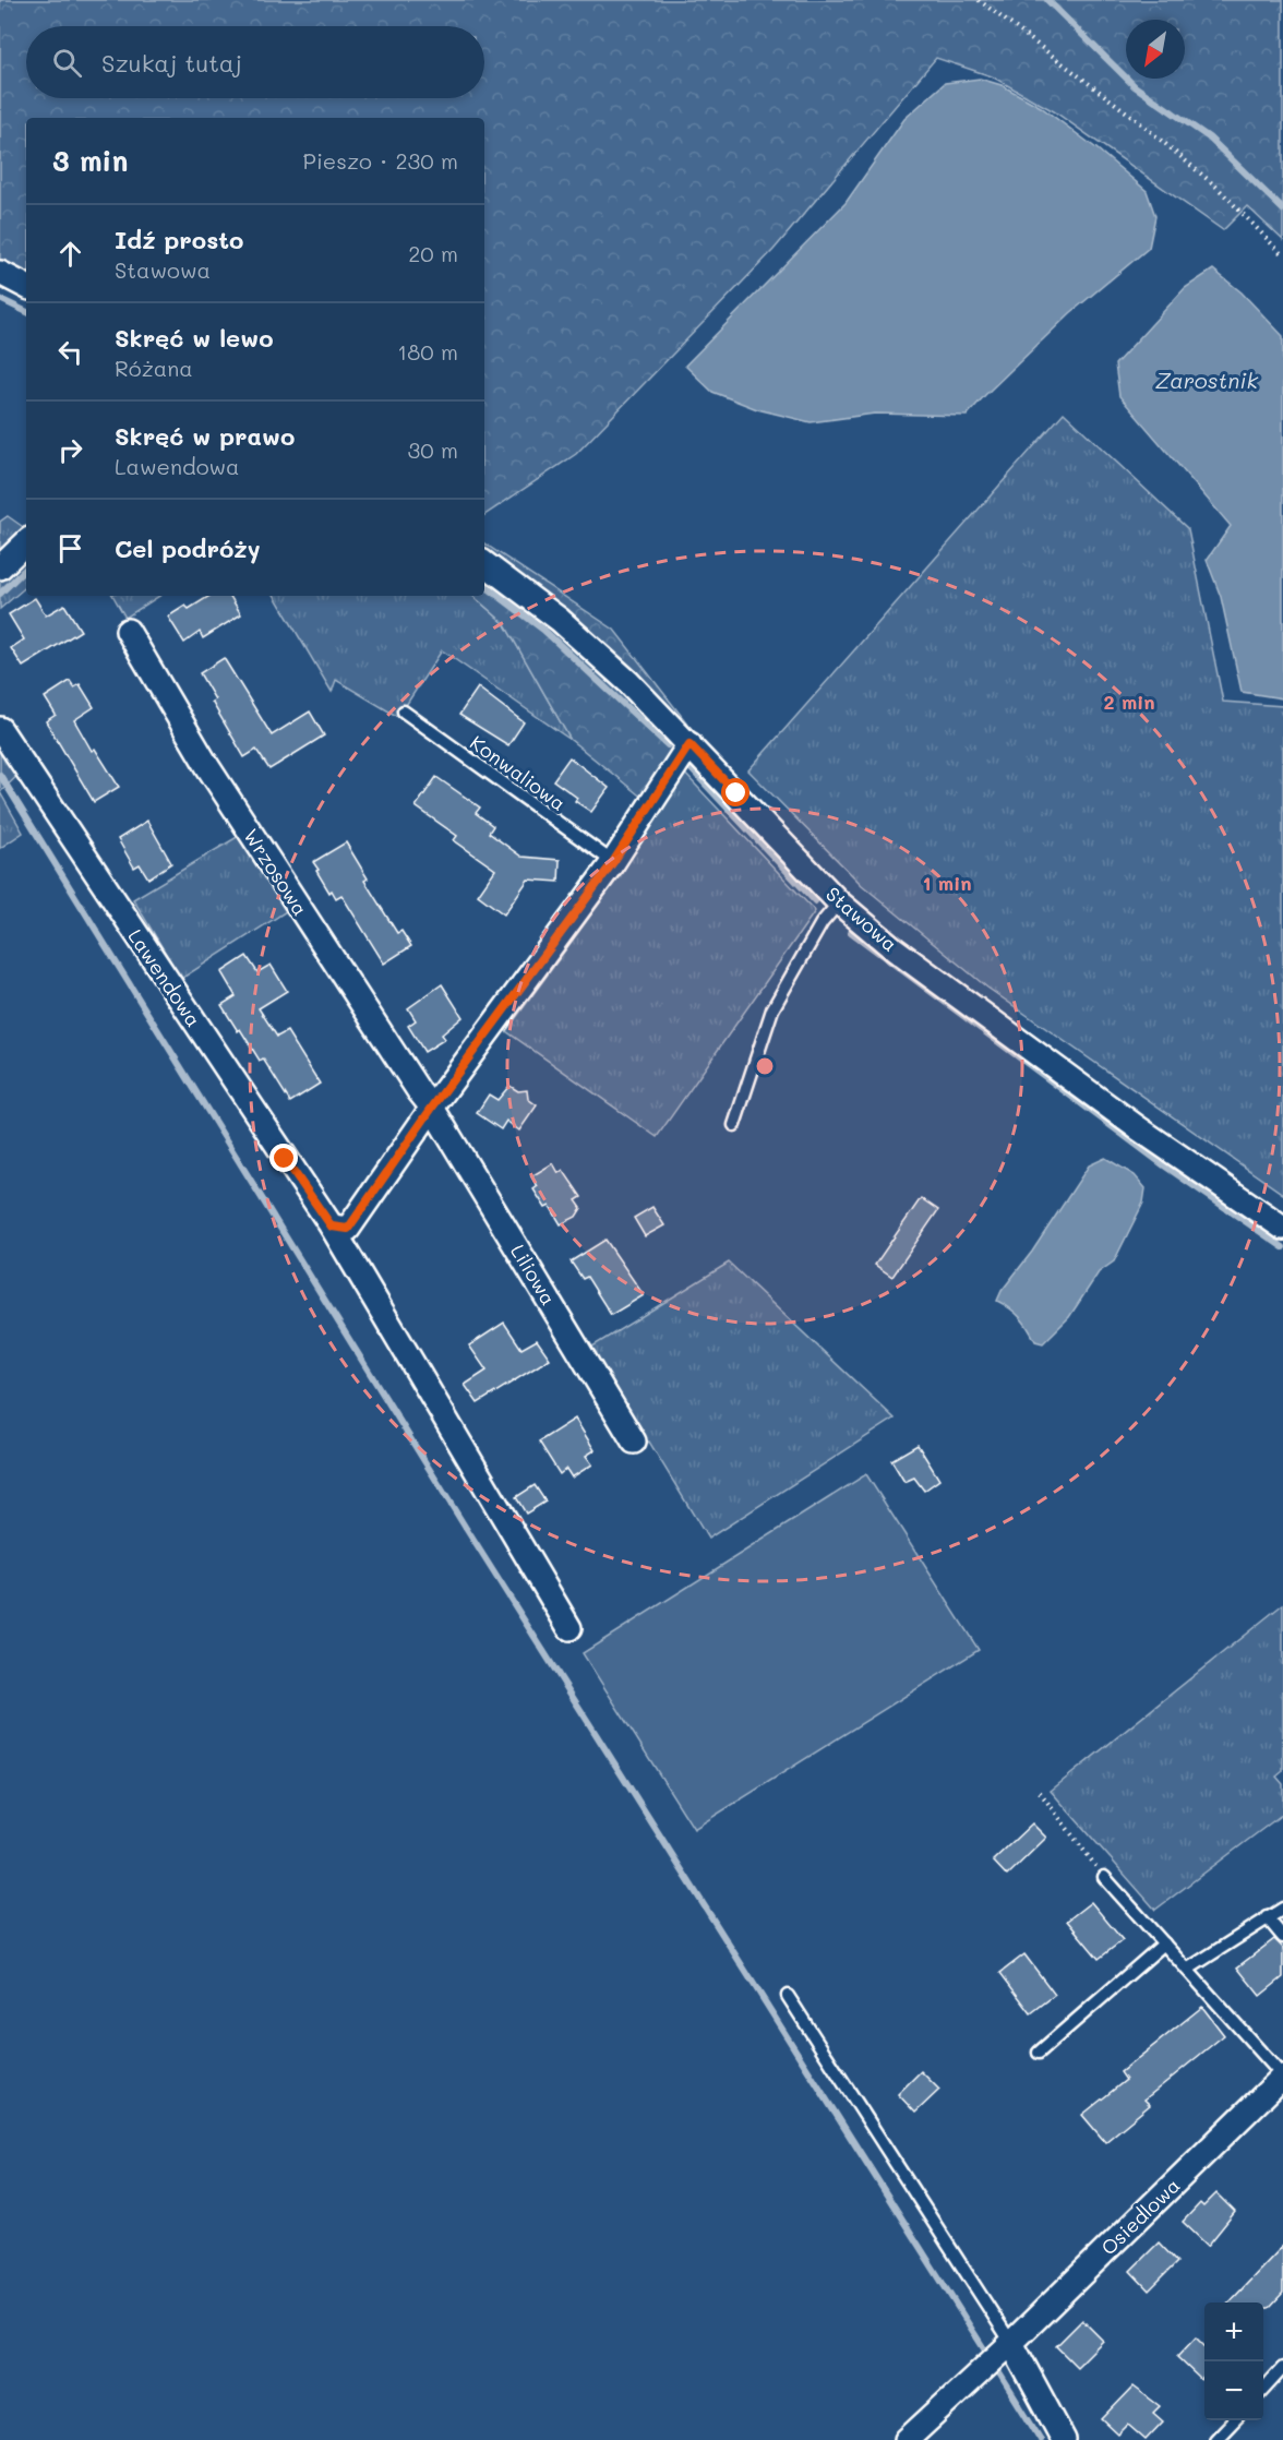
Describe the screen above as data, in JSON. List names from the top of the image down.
{
  "streets": {
    "street": [
      "Wrzosowa",
      "Stawowa",
      "Lawendowa",
      "Liliowa",
      "Osiedlowa"
    ],
    "lane": ["Konwaliowa"]
  },
  "crossings": [
    ["Wrzosowa", "Liliowa"]
  ],
  "water": ["Zarostnik"],
  "north": "bottom left",
  "page": {
    "search": "Szukaj tutaj",
    "heading": ["3 min", "Pieszo · 230 m"],
    "list": [
      ["Idź prosto", "Stawowa", "20 m"],
      ["Skręć w lewo", "Różana", "180 m"],
      ["Skręć w prawo", "Lawendowa", "30 m"],
      "Cel podróży"
    ],
    "map_buttons": ["+", "−"]
  },
  "rings": ["2 min", "1 min"]
}
